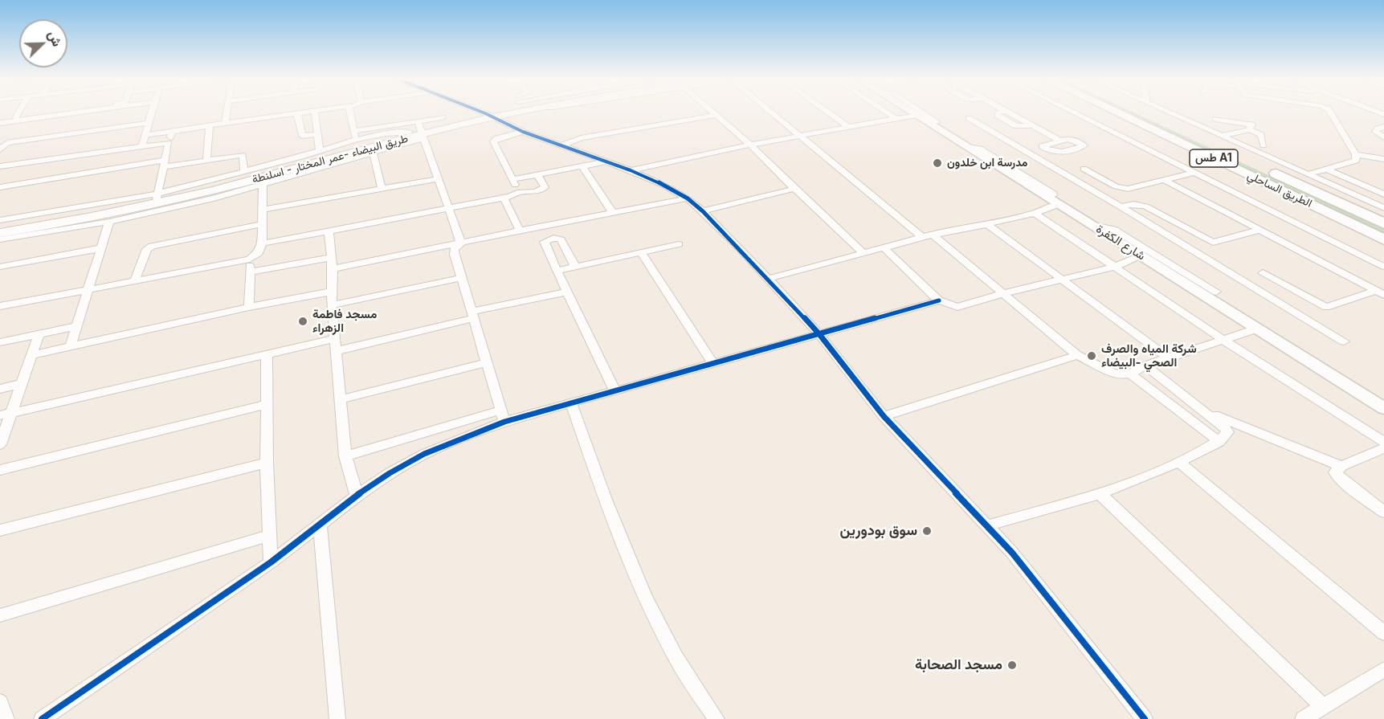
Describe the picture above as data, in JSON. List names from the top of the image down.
{
  "streets": {
    "highway": ["طس A1", "الطريق الساحلي"],
    "main road": ["طريق البيضاء -عمر المختار - اسلنطة"],
    "street": ["شارع الكفرة"]
  },
  "places": [
    "مدرسة ابن خلدون",
    "مسجد فاطمة الزهراء",
    "شركة المياه والصرف الصحي -البيضاء",
    "سوق بودورين",
    "مسجد الصحابة"
  ],
  "north": "top right"
}
